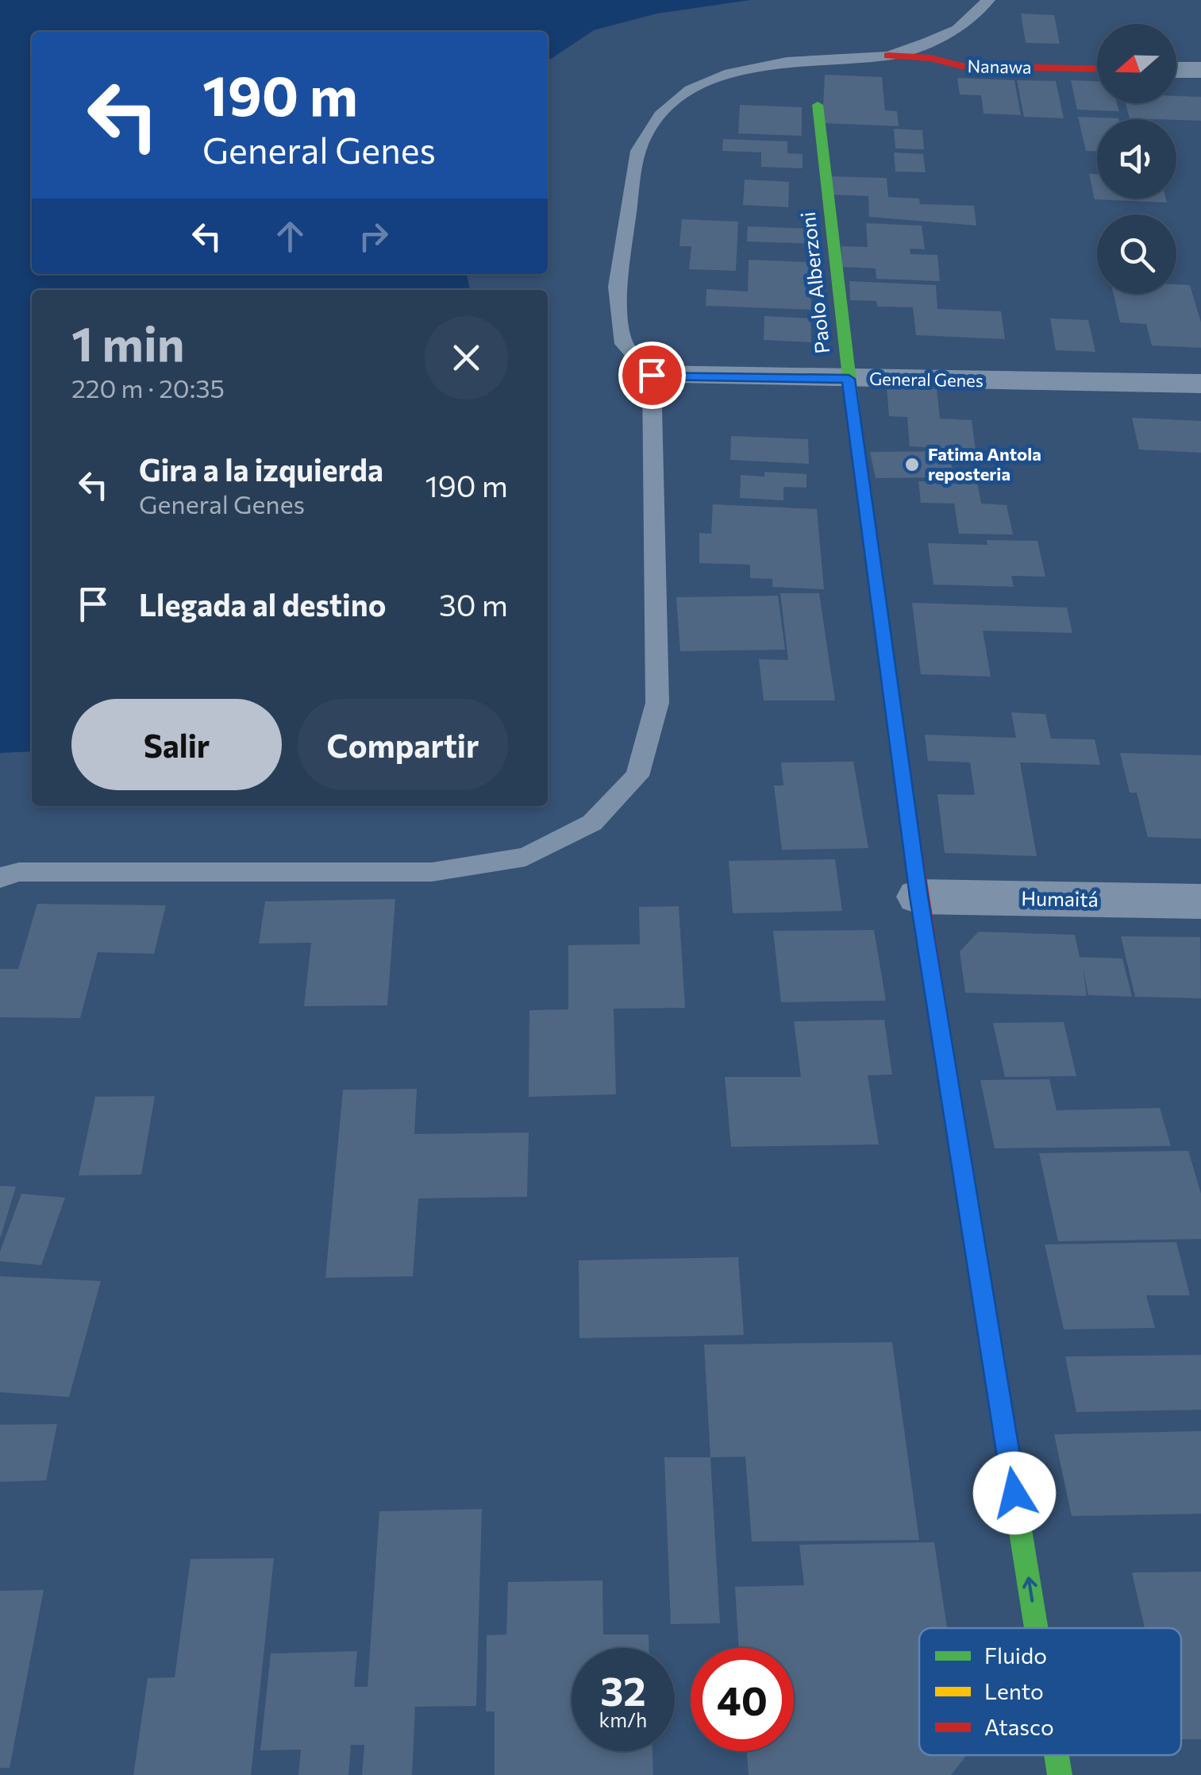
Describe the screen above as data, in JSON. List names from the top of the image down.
{
  "streets": {
    "street": [
      "Nanawa",
      "Paolo Alberzoni",
      "General Genes",
      "Humaitá"
    ]
  },
  "crossings": [
    ["Paolo Alberzoni", "General Genes"],
    ["Paolo Alberzoni", "Humaitá"]
  ],
  "one_way": ["Paolo Alberzoni"],
  "places": ["Fatima Antola reposteria"],
  "legend": ["Fluido", "Lento", "Atasco"],
  "north": "left",
  "page": {
    "turn": ["190 m", "General Genes"],
    "heading": ["1 min", "220 m · 20:35"],
    "list": [
      {
        "name": "Gira a la izquierda",
        "note": "General Genes",
        "value": "190 m"
      },
      {
        "name": "Llegada al destino",
        "value": "30 m"
      }
    ],
    "buttons": ["Salir", "Compartir"],
    "speed": "32 km/h",
    "limit": "40"
  }
}
